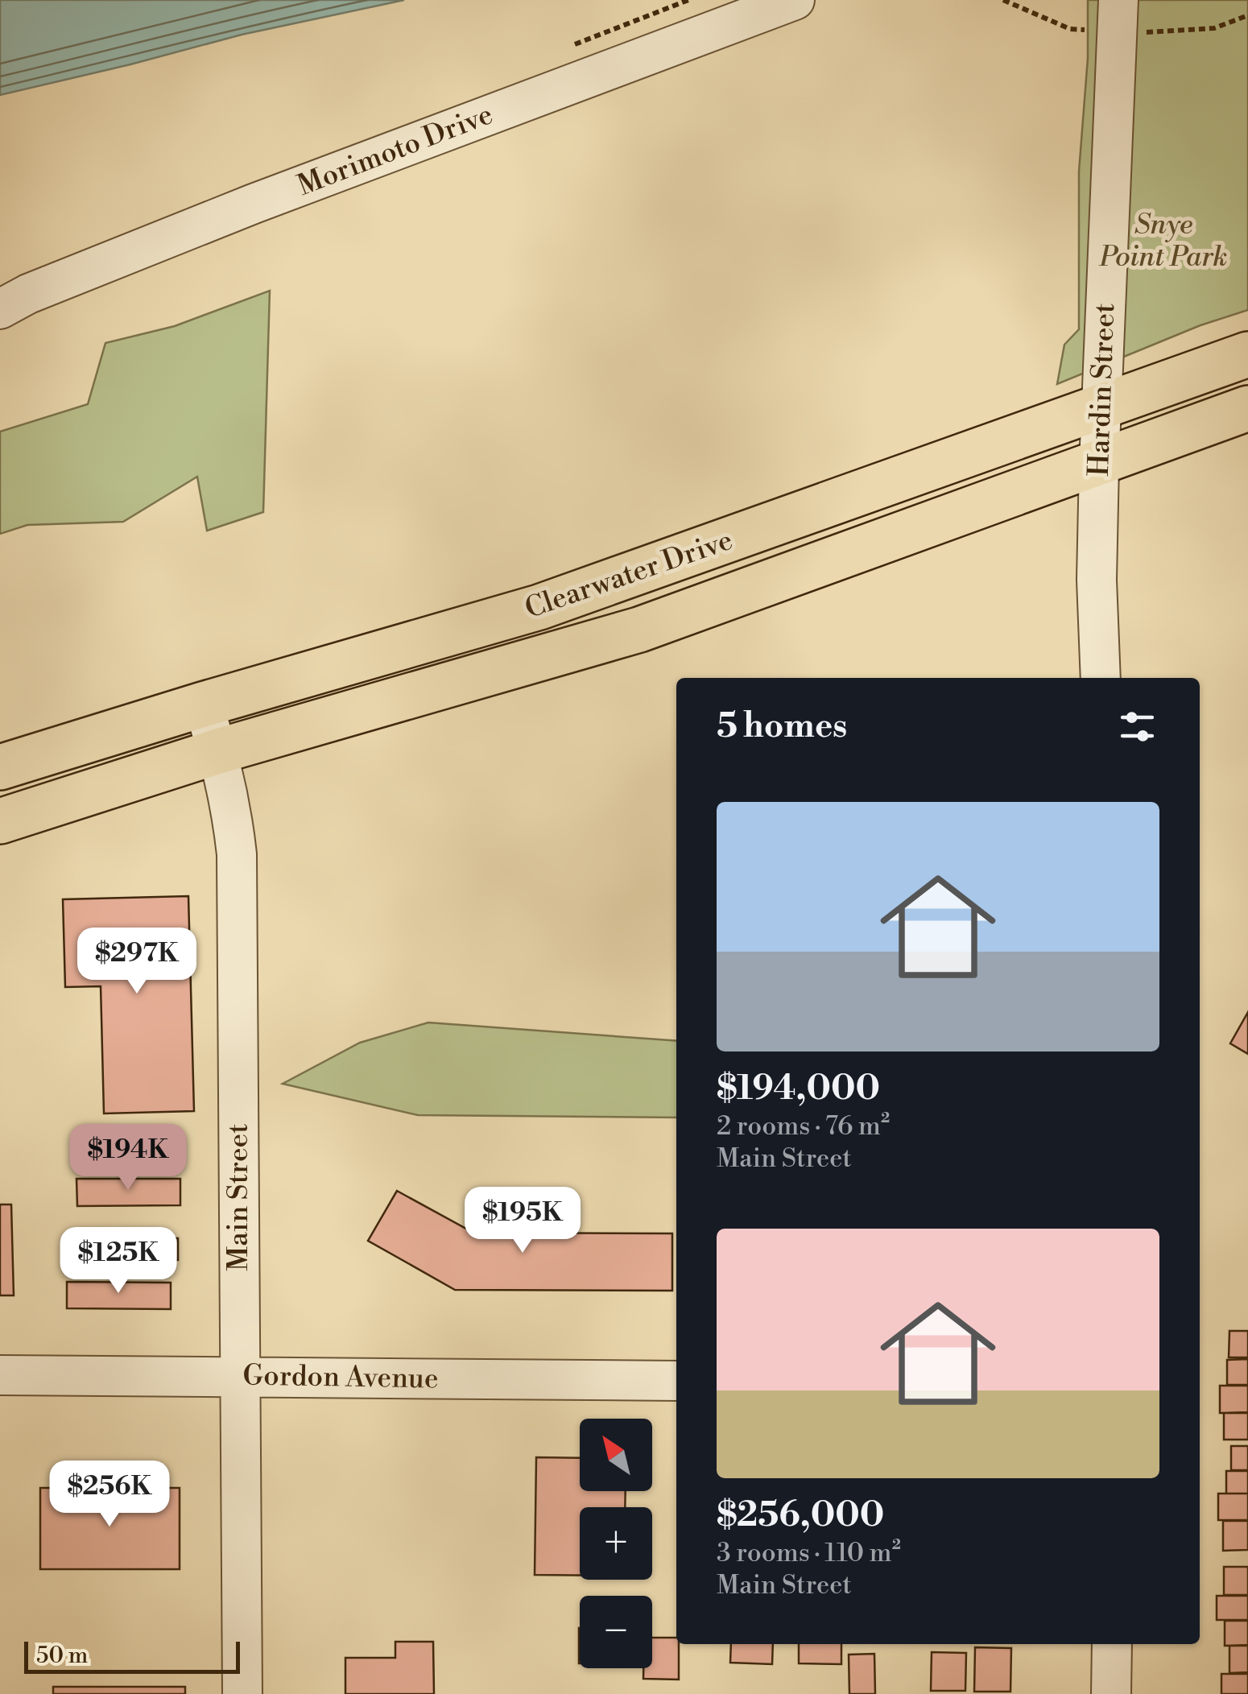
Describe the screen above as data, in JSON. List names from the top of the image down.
{
  "streets": {
    "main road": ["Clearwater Drive"],
    "street": [
      "Morimoto Drive",
      "Hardin Street",
      "Main Street",
      "Gordon Avenue"
    ]
  },
  "crossings": [
    ["Hardin Street", "Clearwater Drive"],
    ["Clearwater Drive", "Main Street"],
    ["Main Street", "Gordon Avenue"]
  ],
  "parks": ["Snye Point Park"],
  "scale_bar": "50 m",
  "north": "top left",
  "page": {
    "heading": "5 homes",
    "list": [
      {
        "name": "$194,000",
        "note": "2 rooms · 76 m² · Main Street"
      },
      {
        "name": "$256,000",
        "note": "3 rooms · 110 m² · Main Street"
      }
    ],
    "price": [
      "$297K",
      "$194K",
      "$195K",
      "$125K",
      "$256K"
    ],
    "map_buttons": ["+", "−"],
    "scale": "50 m"
  }
}
